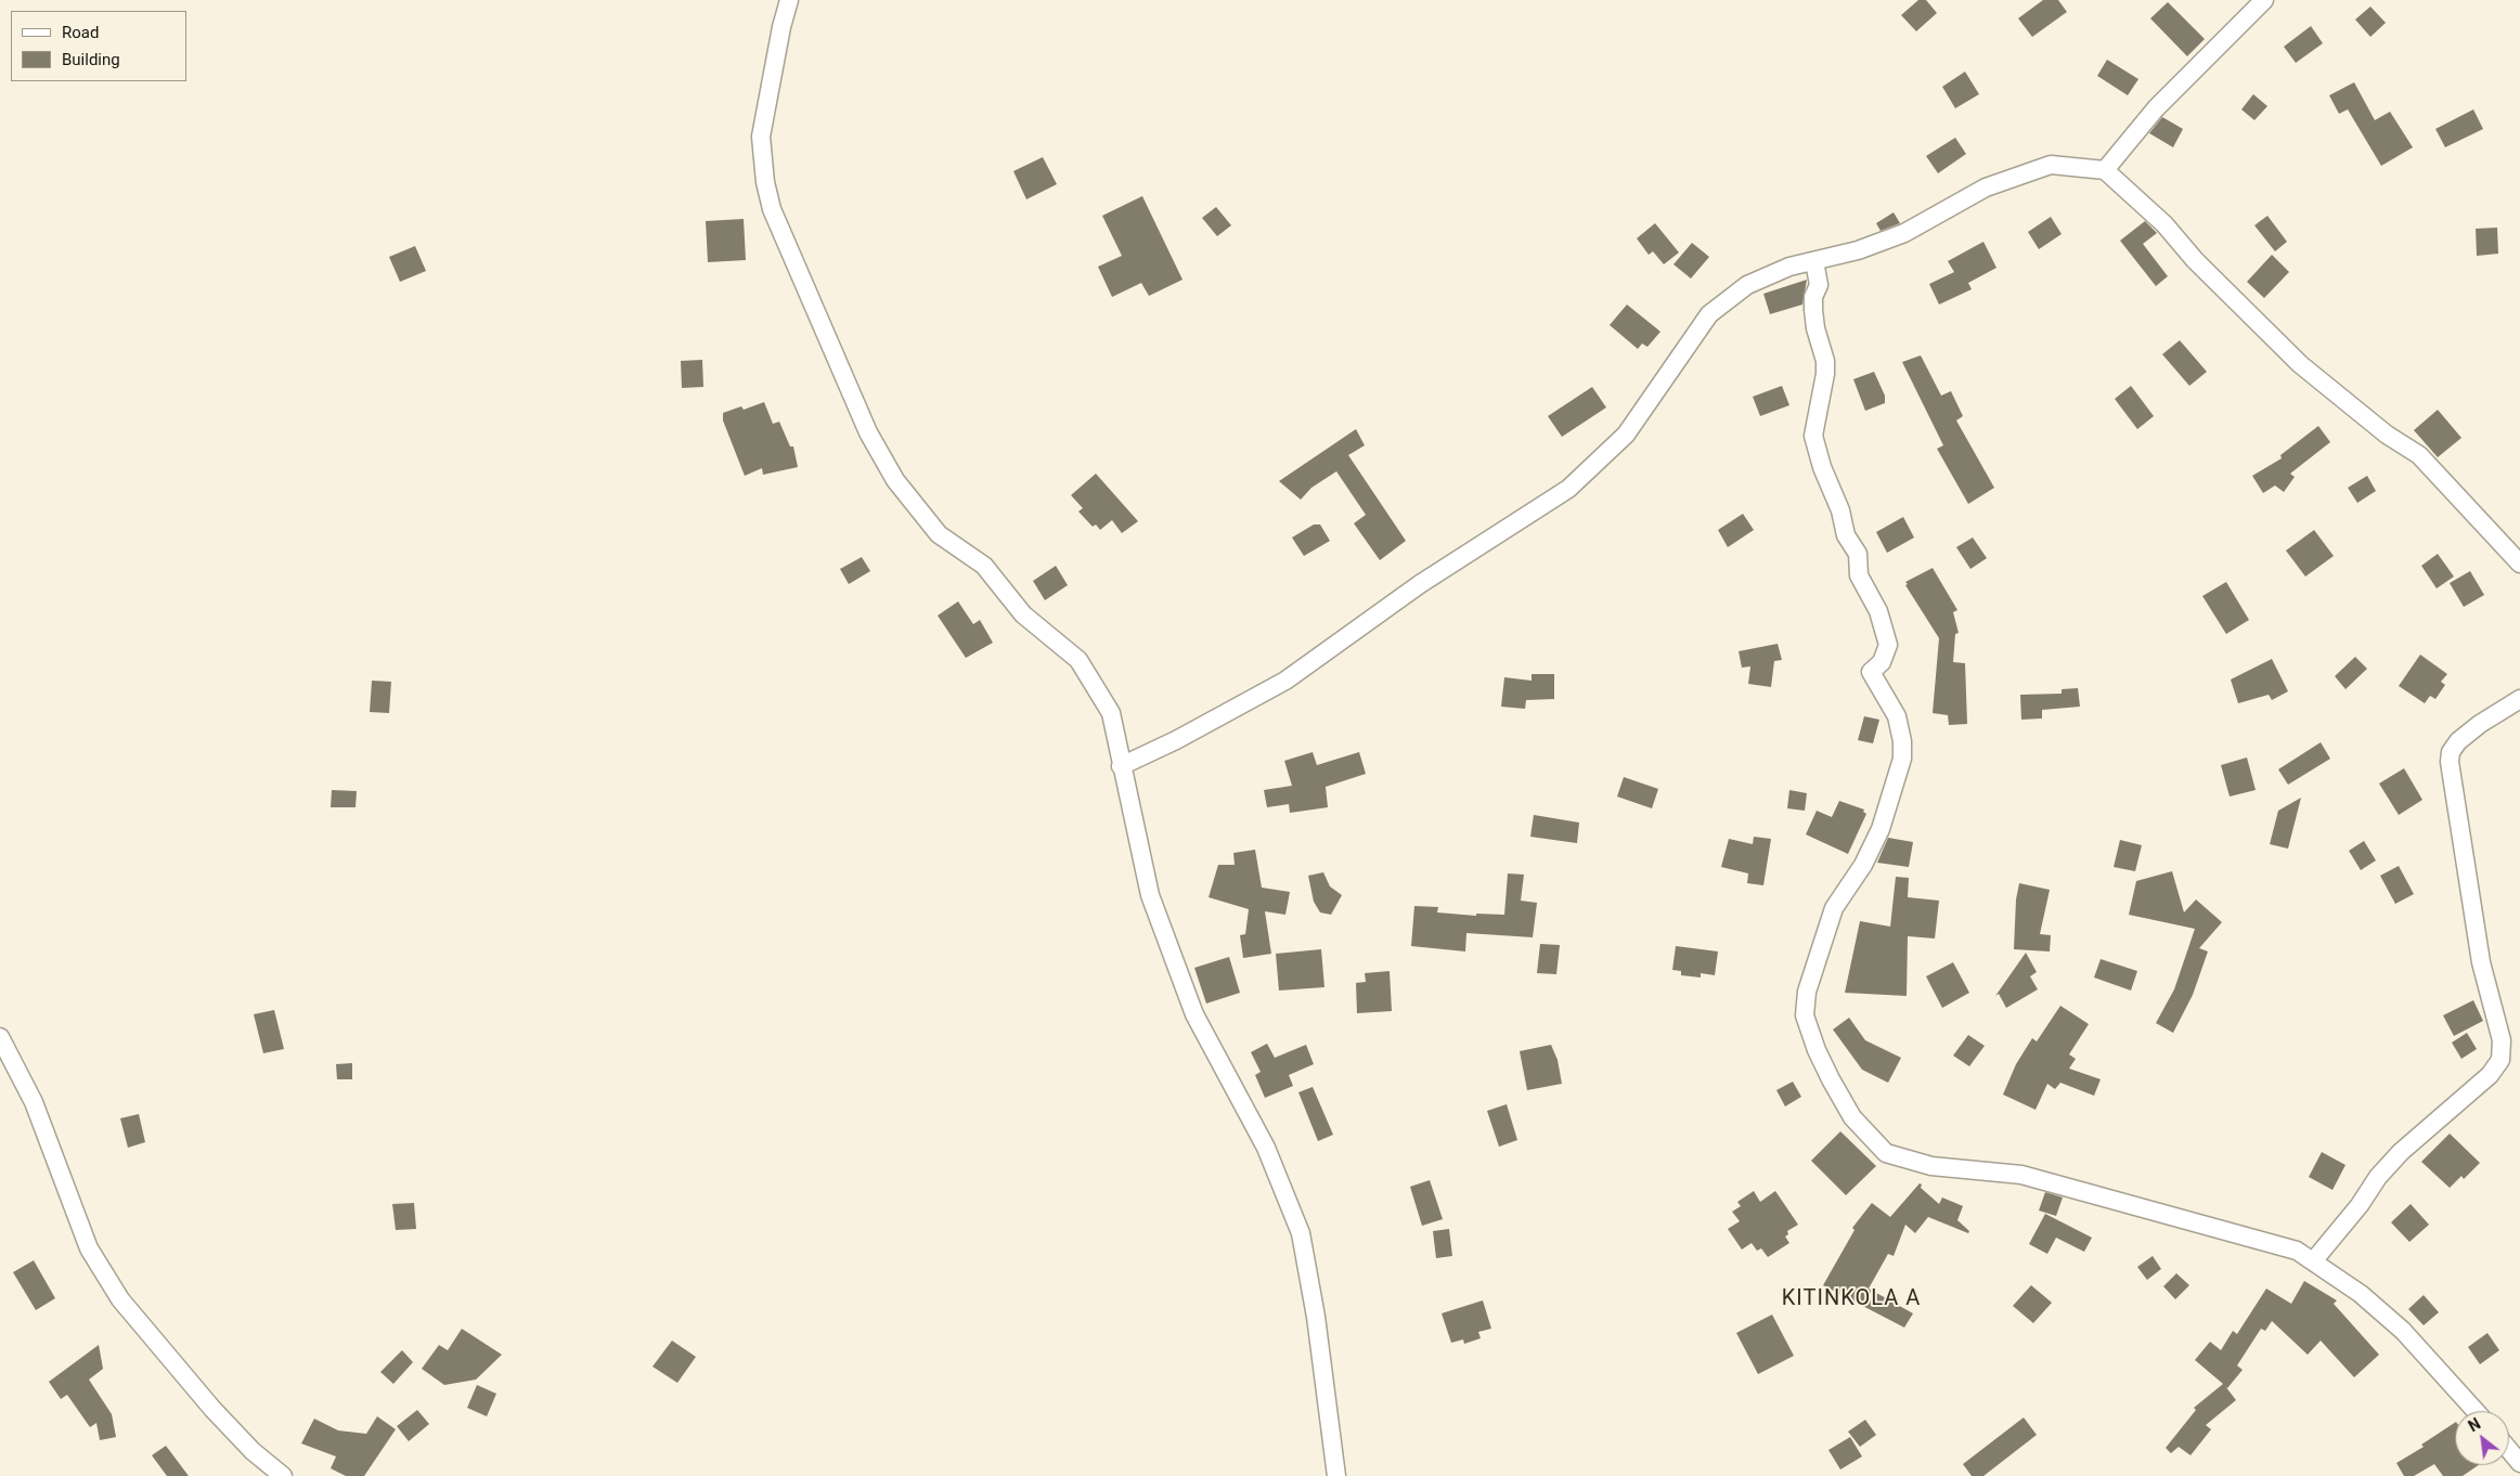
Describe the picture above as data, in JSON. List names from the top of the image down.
{
  "districts": ["KITINKOLA A"],
  "legend": ["Road", "Building"],
  "north": "top left"
}
